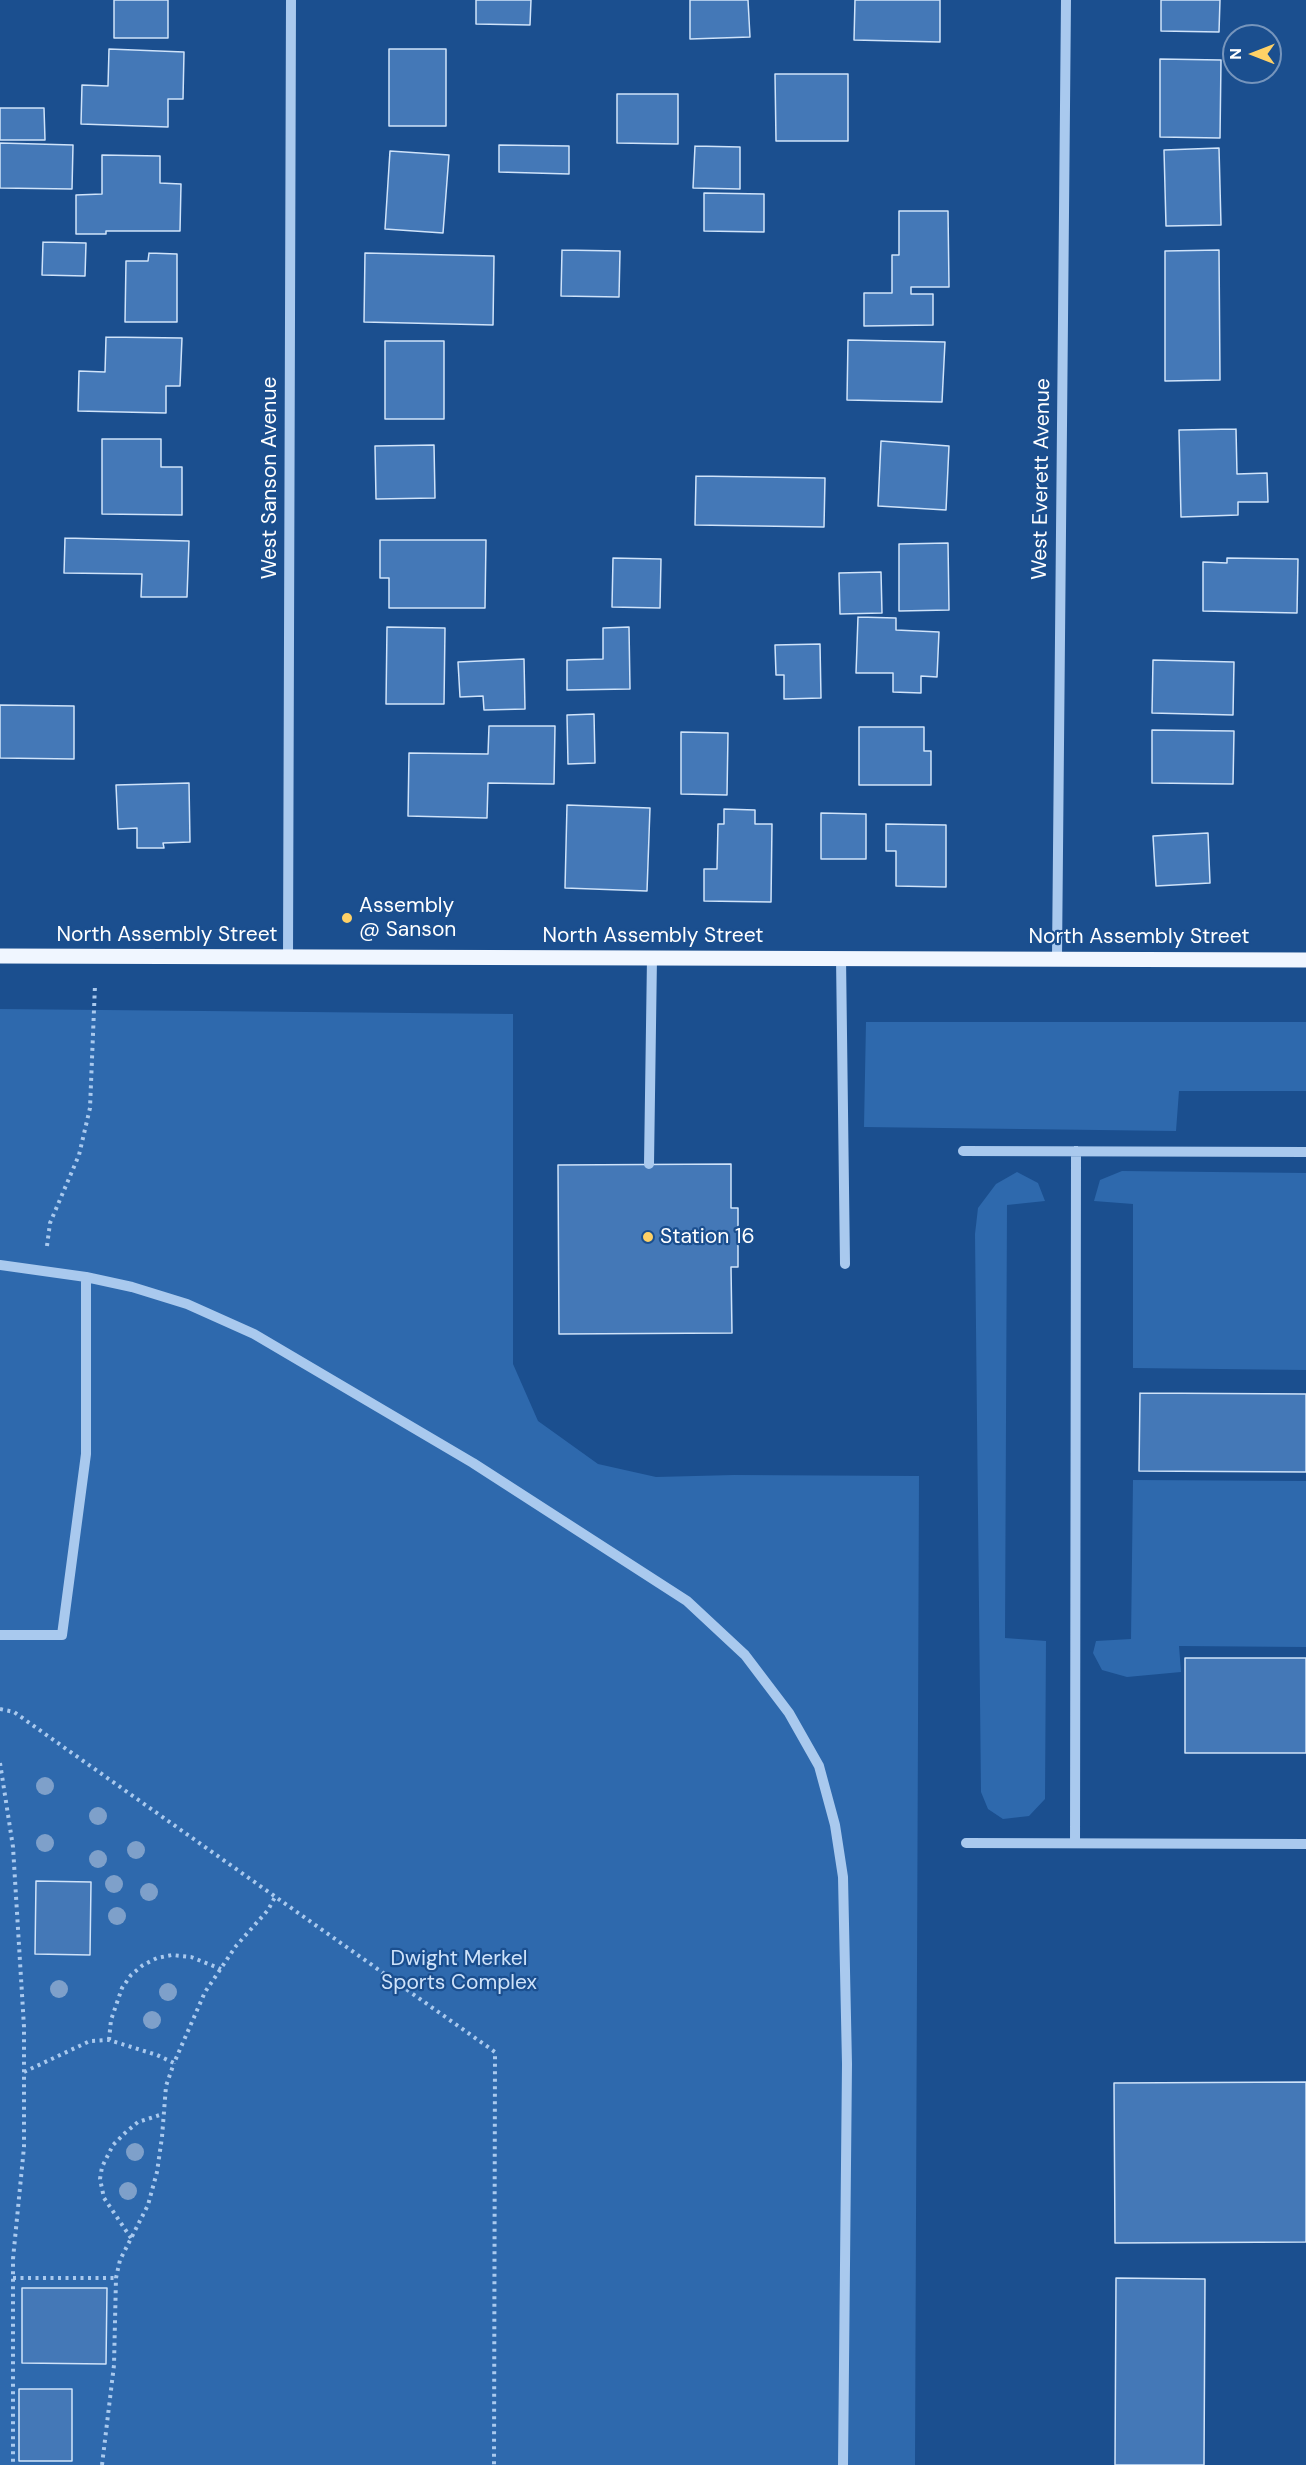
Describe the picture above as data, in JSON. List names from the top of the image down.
{
  "streets": {
    "main road": ["North Assembly Street"],
    "street": ["West Sanson Avenue", "West Everett Avenue"]
  },
  "crossings": [
    ["West Sanson Avenue", "North Assembly Street"],
    ["West Everett Avenue", "North Assembly Street"]
  ],
  "parks": ["Dwight Merkel Sports Complex"],
  "places": ["Assembly @ Sanson", "Station 16"],
  "north": "left"
}
